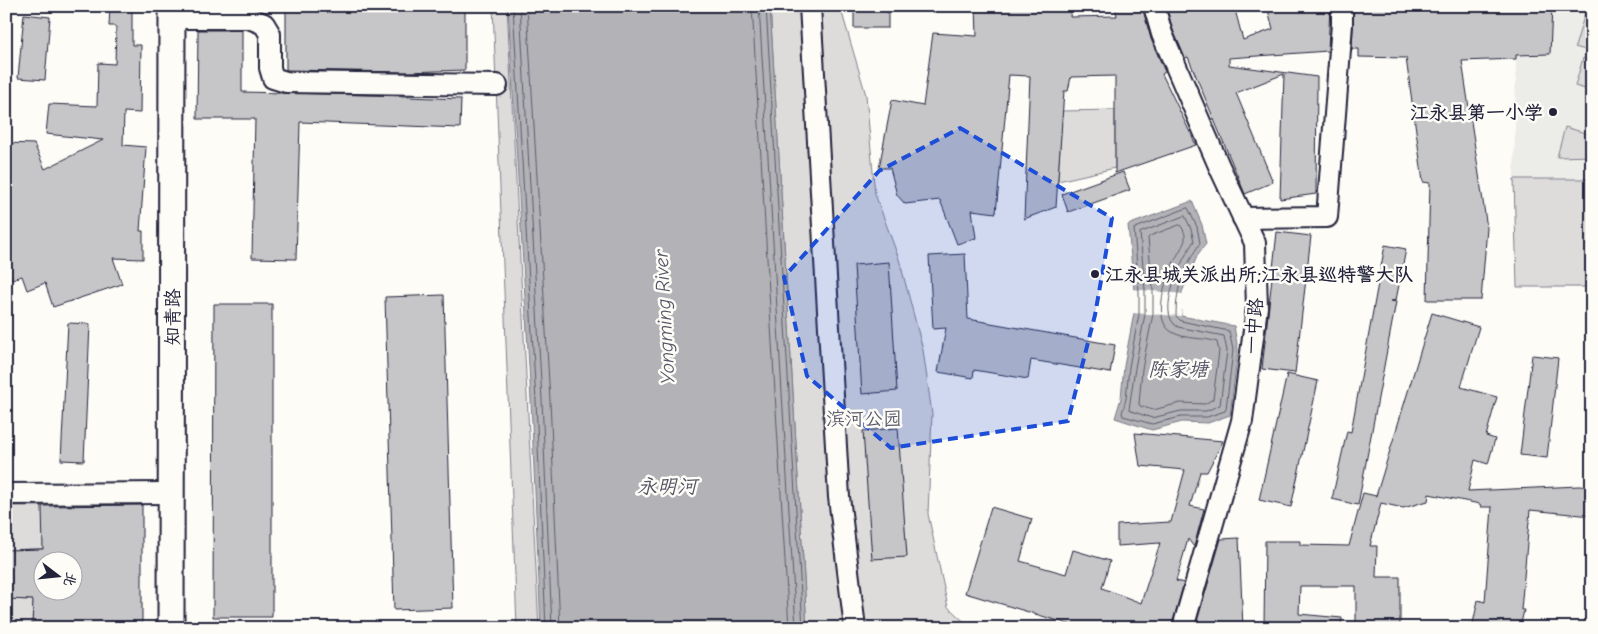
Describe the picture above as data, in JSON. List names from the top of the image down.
{
  "streets": {
    "main road": ["知青路"],
    "street": ["一中路"]
  },
  "water": ["Yongming River", "陈家塘", "永明河"],
  "parks": ["滨河公园"],
  "places": ["江永县第一小学", "江永县城关派出所;江永县巡特警大队"],
  "north": "right"
}
